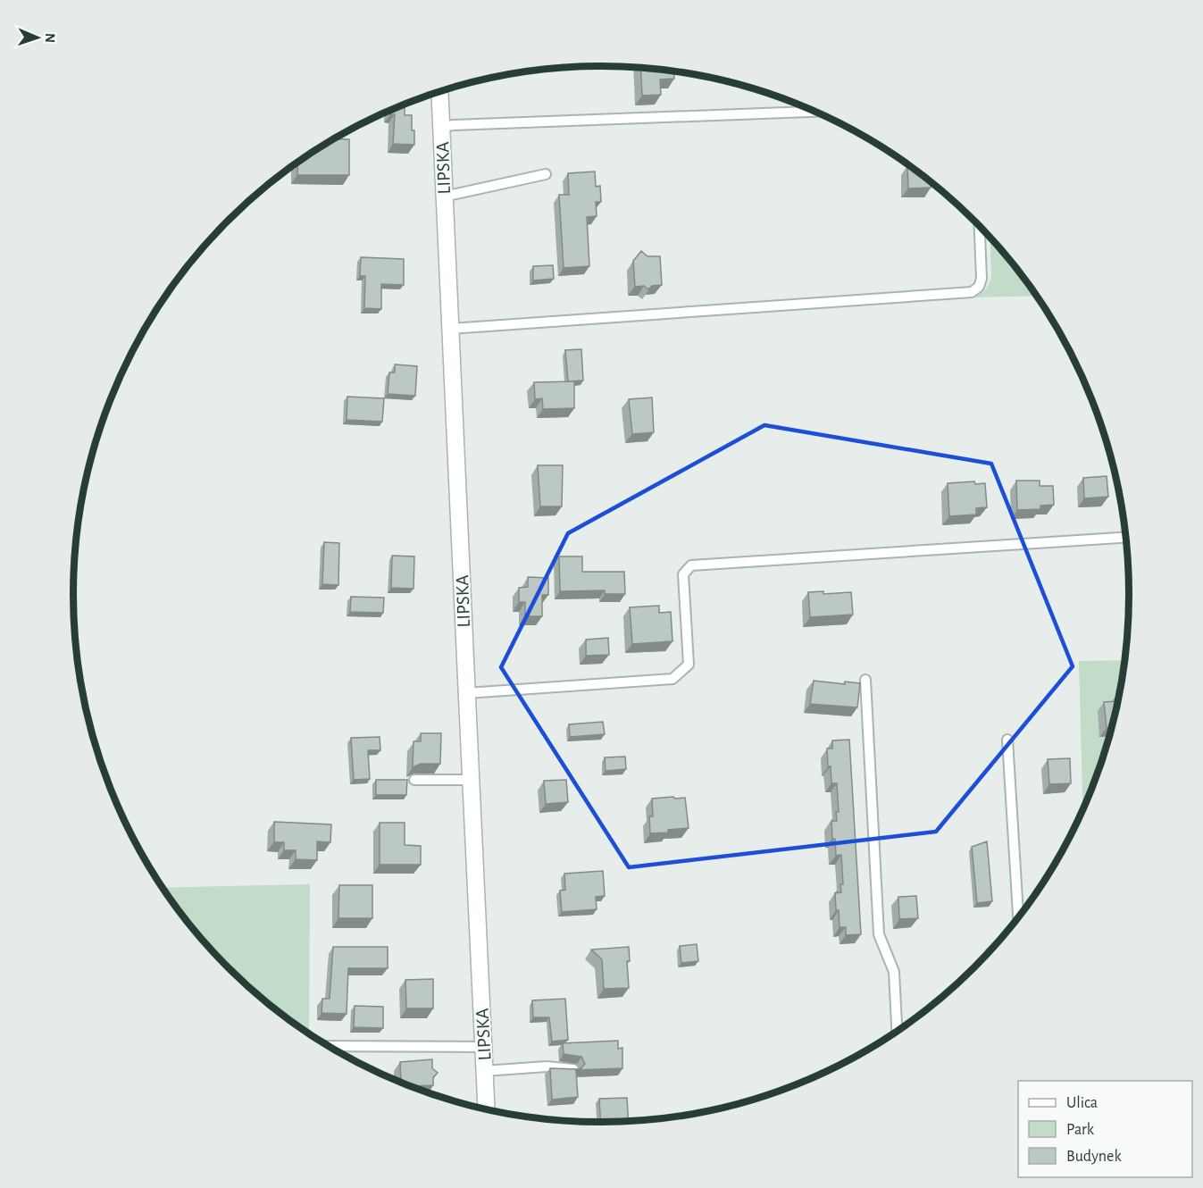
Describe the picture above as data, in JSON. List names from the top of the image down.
{
  "streets": {
    "street": ["LIPSKA"]
  },
  "legend": ["Ulica", "Park", "Budynek"],
  "north": "right"
}
